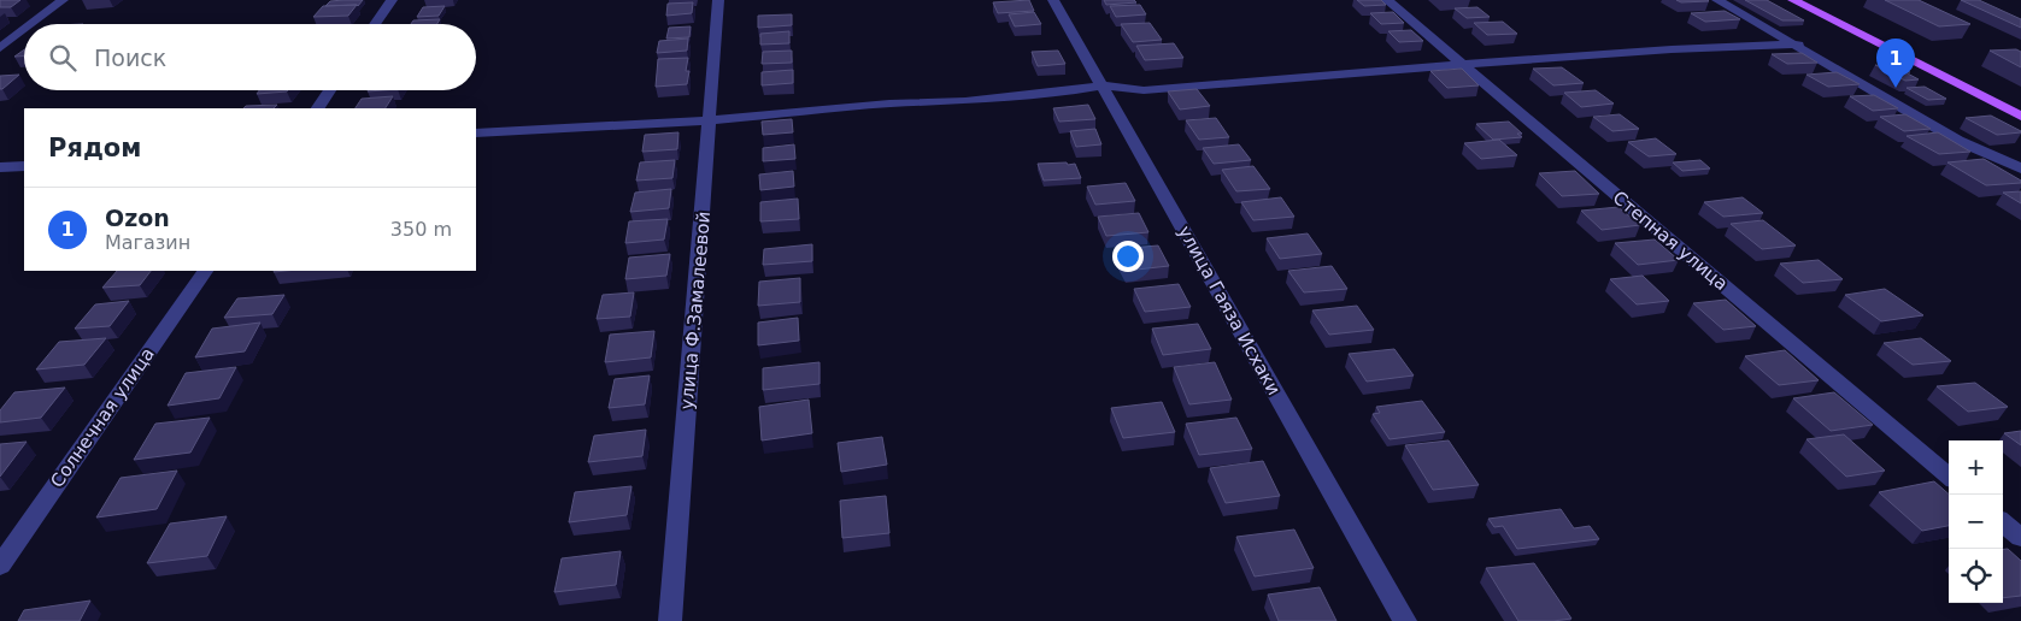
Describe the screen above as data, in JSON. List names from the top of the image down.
{
  "streets": {
    "street": [
      "Степная улица",
      "улица Ф.Замалеевой",
      "улица Гаяза Исхаки",
      "Солнечная улица"
    ]
  },
  "page": {
    "search": "Поиск",
    "pins": "1",
    "heading": "Рядом",
    "list": [
      {
        "mark": "1",
        "name": "Ozon",
        "note": "Магазин",
        "value": "350 m"
      }
    ],
    "map_buttons": ["+", "−"]
  }
}
